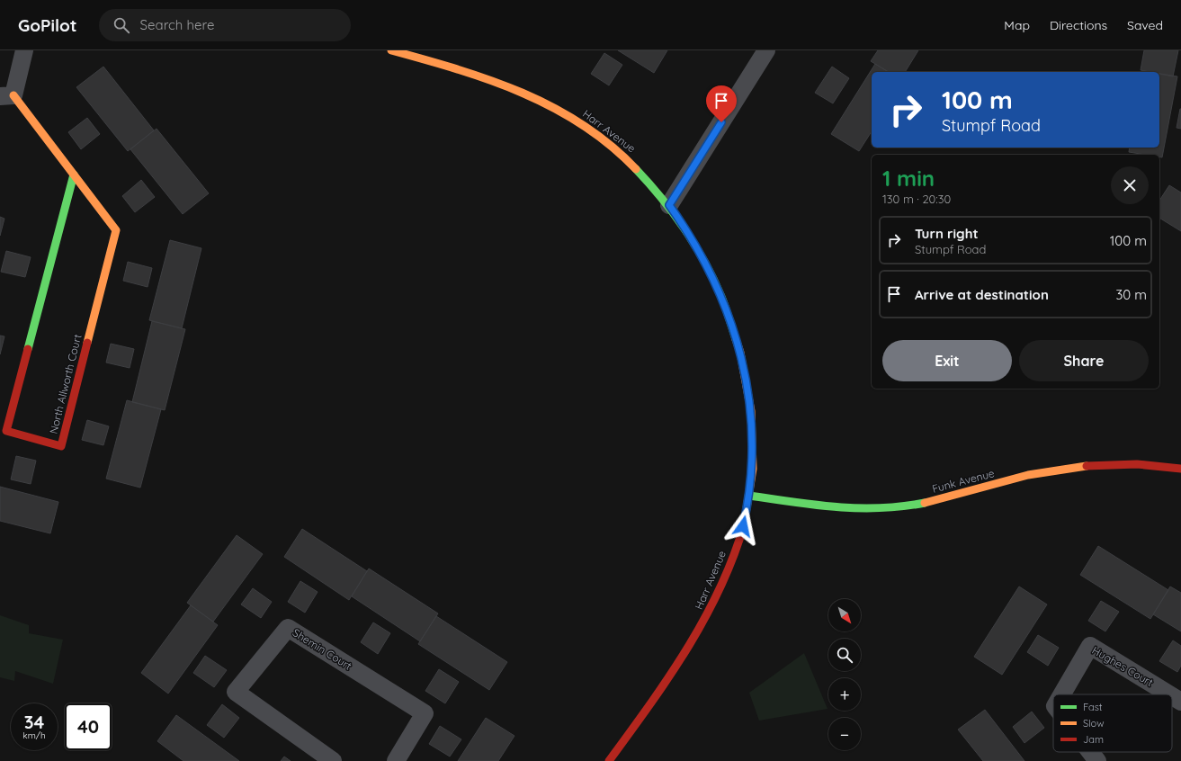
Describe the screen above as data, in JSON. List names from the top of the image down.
{
  "streets": {
    "street": [
      "Harr Avenue",
      "North Allworth Court",
      "Funk Avenue",
      "Shemin Court",
      "Hughes Court"
    ]
  },
  "crossings": [
    ["Harr Avenue", "Funk Avenue"]
  ],
  "legend": ["Fast", "Slow", "Jam"],
  "north": "bottom right",
  "page": {
    "header": "GoPilot",
    "search": "Search here",
    "nav": ["Map", "Directions", "Saved"],
    "turn": ["100 m", "Stumpf Road"],
    "heading": ["1 min", "130 m · 20:30"],
    "list": [
      {
        "name": "Turn right",
        "note": "Stumpf Road",
        "value": "100 m"
      },
      {
        "name": "Arrive at destination",
        "value": "30 m"
      }
    ],
    "buttons": ["Exit", "Share"],
    "map_buttons": ["+", "−"],
    "speed": "34 km/h",
    "limit": "40"
  }
}
